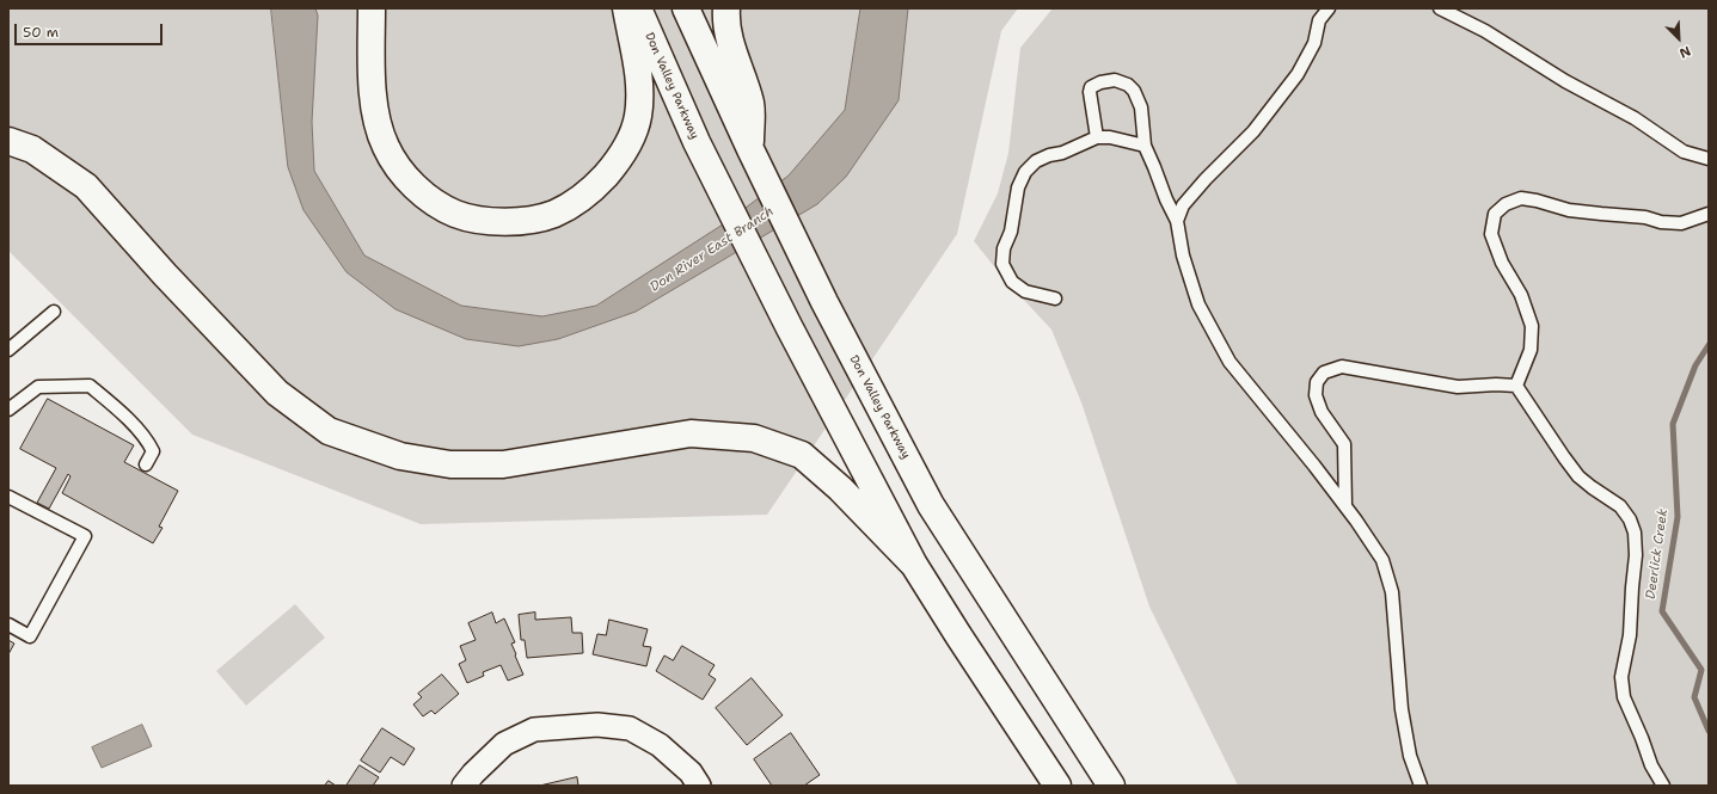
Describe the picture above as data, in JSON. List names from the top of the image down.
{
  "streets": {
    "highway": ["Don Valley Parkway"]
  },
  "water": ["Don River East Branch", "Deerlick Creek"],
  "scale_bar": "50 m",
  "north": "bottom right"
}
